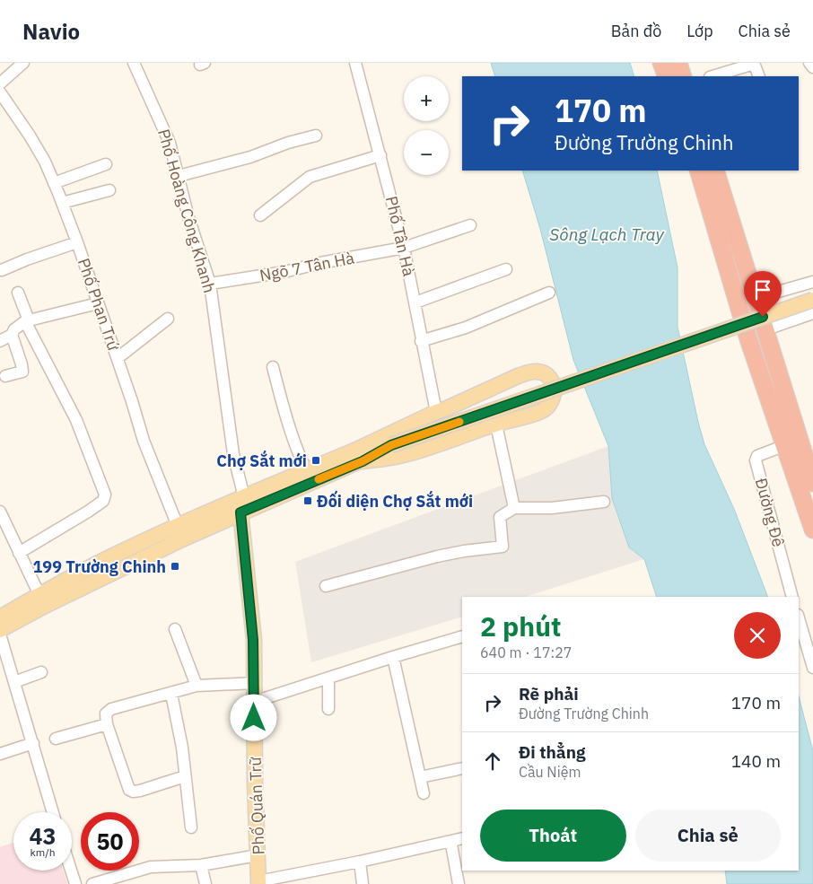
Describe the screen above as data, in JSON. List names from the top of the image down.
{
  "streets": {
    "main road": ["Phố Quán Trữ"],
    "street": [
      "Phố Hoàng Công Khanh",
      "Phố Tân Hà",
      "Ngõ 7 Tân Hà",
      "Phố Phan Trứ",
      "Đường Đê"
    ]
  },
  "crossings": [
    ["Phố Hoàng Công Khanh", "Ngõ 7 Tân Hà"],
    ["Phố Tân Hà", "Ngõ 7 Tân Hà"]
  ],
  "water": ["Sông Lạch Tray"],
  "places": {
    "transit": ["Chợ Sắt mới", "Đối diện Chợ Sắt mới", "199 Trường Chinh"]
  },
  "page": {
    "header": "Navio",
    "nav": ["Bản đồ", "Lớp", "Chia sẻ"],
    "map_buttons": ["+", "−"],
    "turn": ["170 m", "Đường Trường Chinh"],
    "heading": ["2 phút", "640 m · 17:27"],
    "list": [
      {
        "name": "Rẽ phải",
        "note": "Đường Trường Chinh",
        "value": "170 m"
      },
      {
        "name": "Đi thẳng",
        "note": "Cầu Niệm",
        "value": "140 m"
      }
    ],
    "buttons": ["Thoát", "Chia sẻ"],
    "speed": "43 km/h",
    "limit": "50"
  }
}
